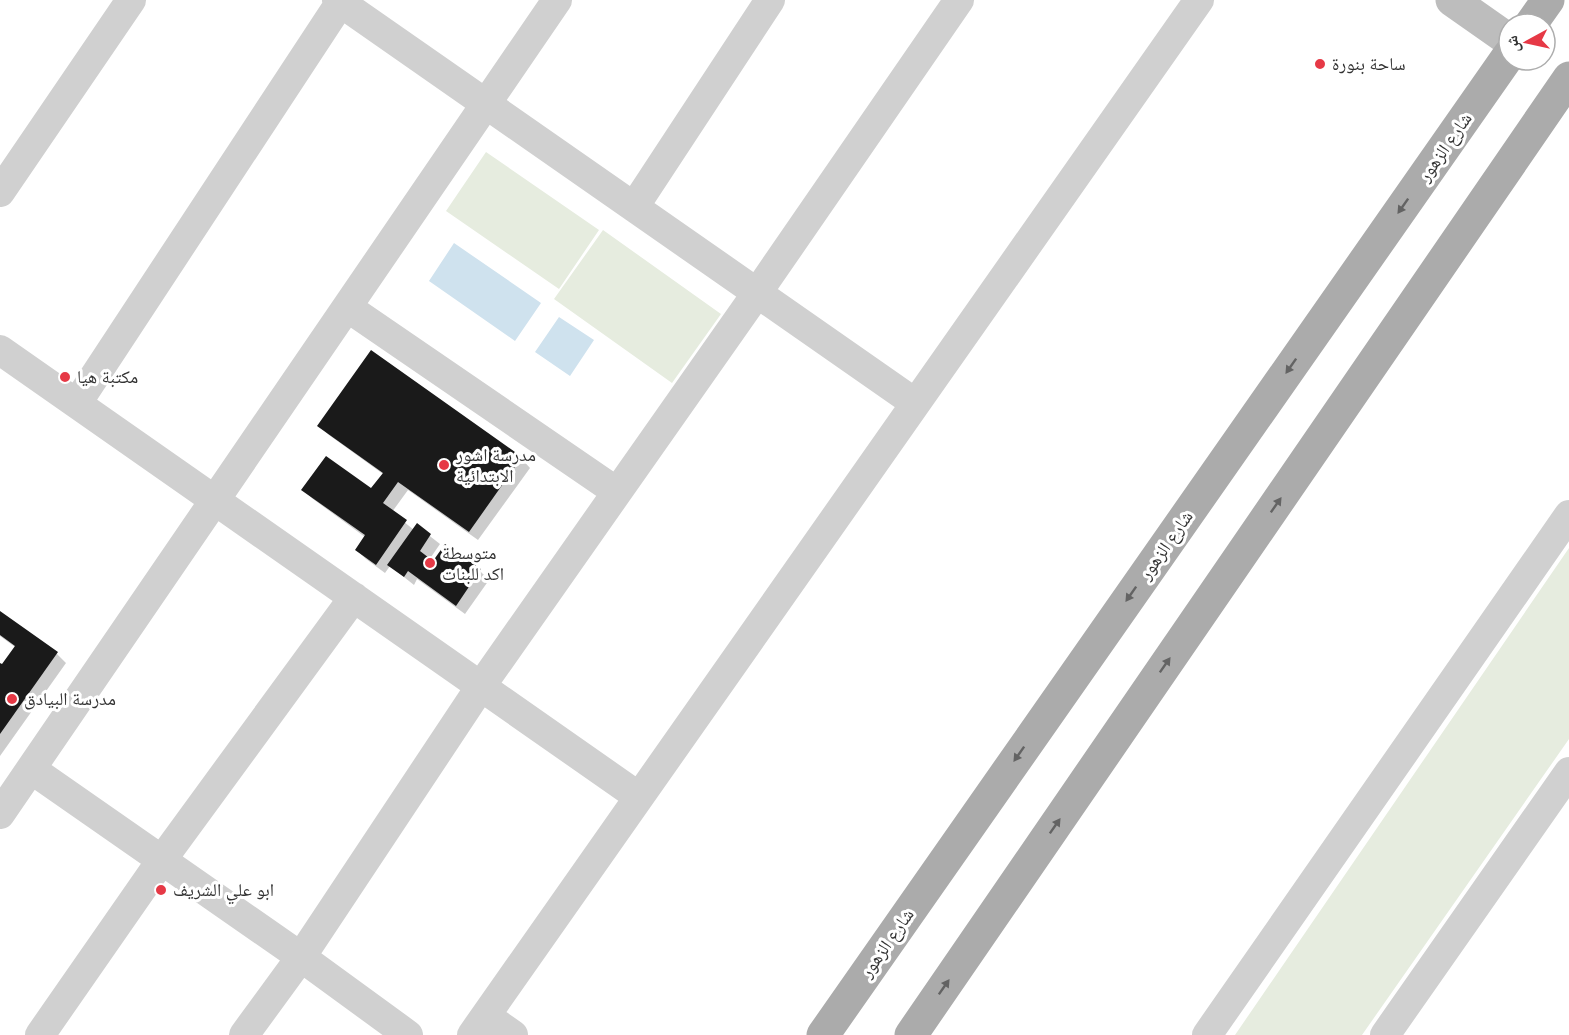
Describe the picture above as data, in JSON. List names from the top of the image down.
{
  "streets": {
    "main road": ["شارع الزهور"]
  },
  "places": [
    "ساحة بنورة",
    "مكتبة هيا",
    "مدرسة اشور الابتدائية",
    "متوسطة اكد للبنات",
    "مدرسة البيادق",
    "ابو علي الشريف"
  ],
  "north": "left"
}
